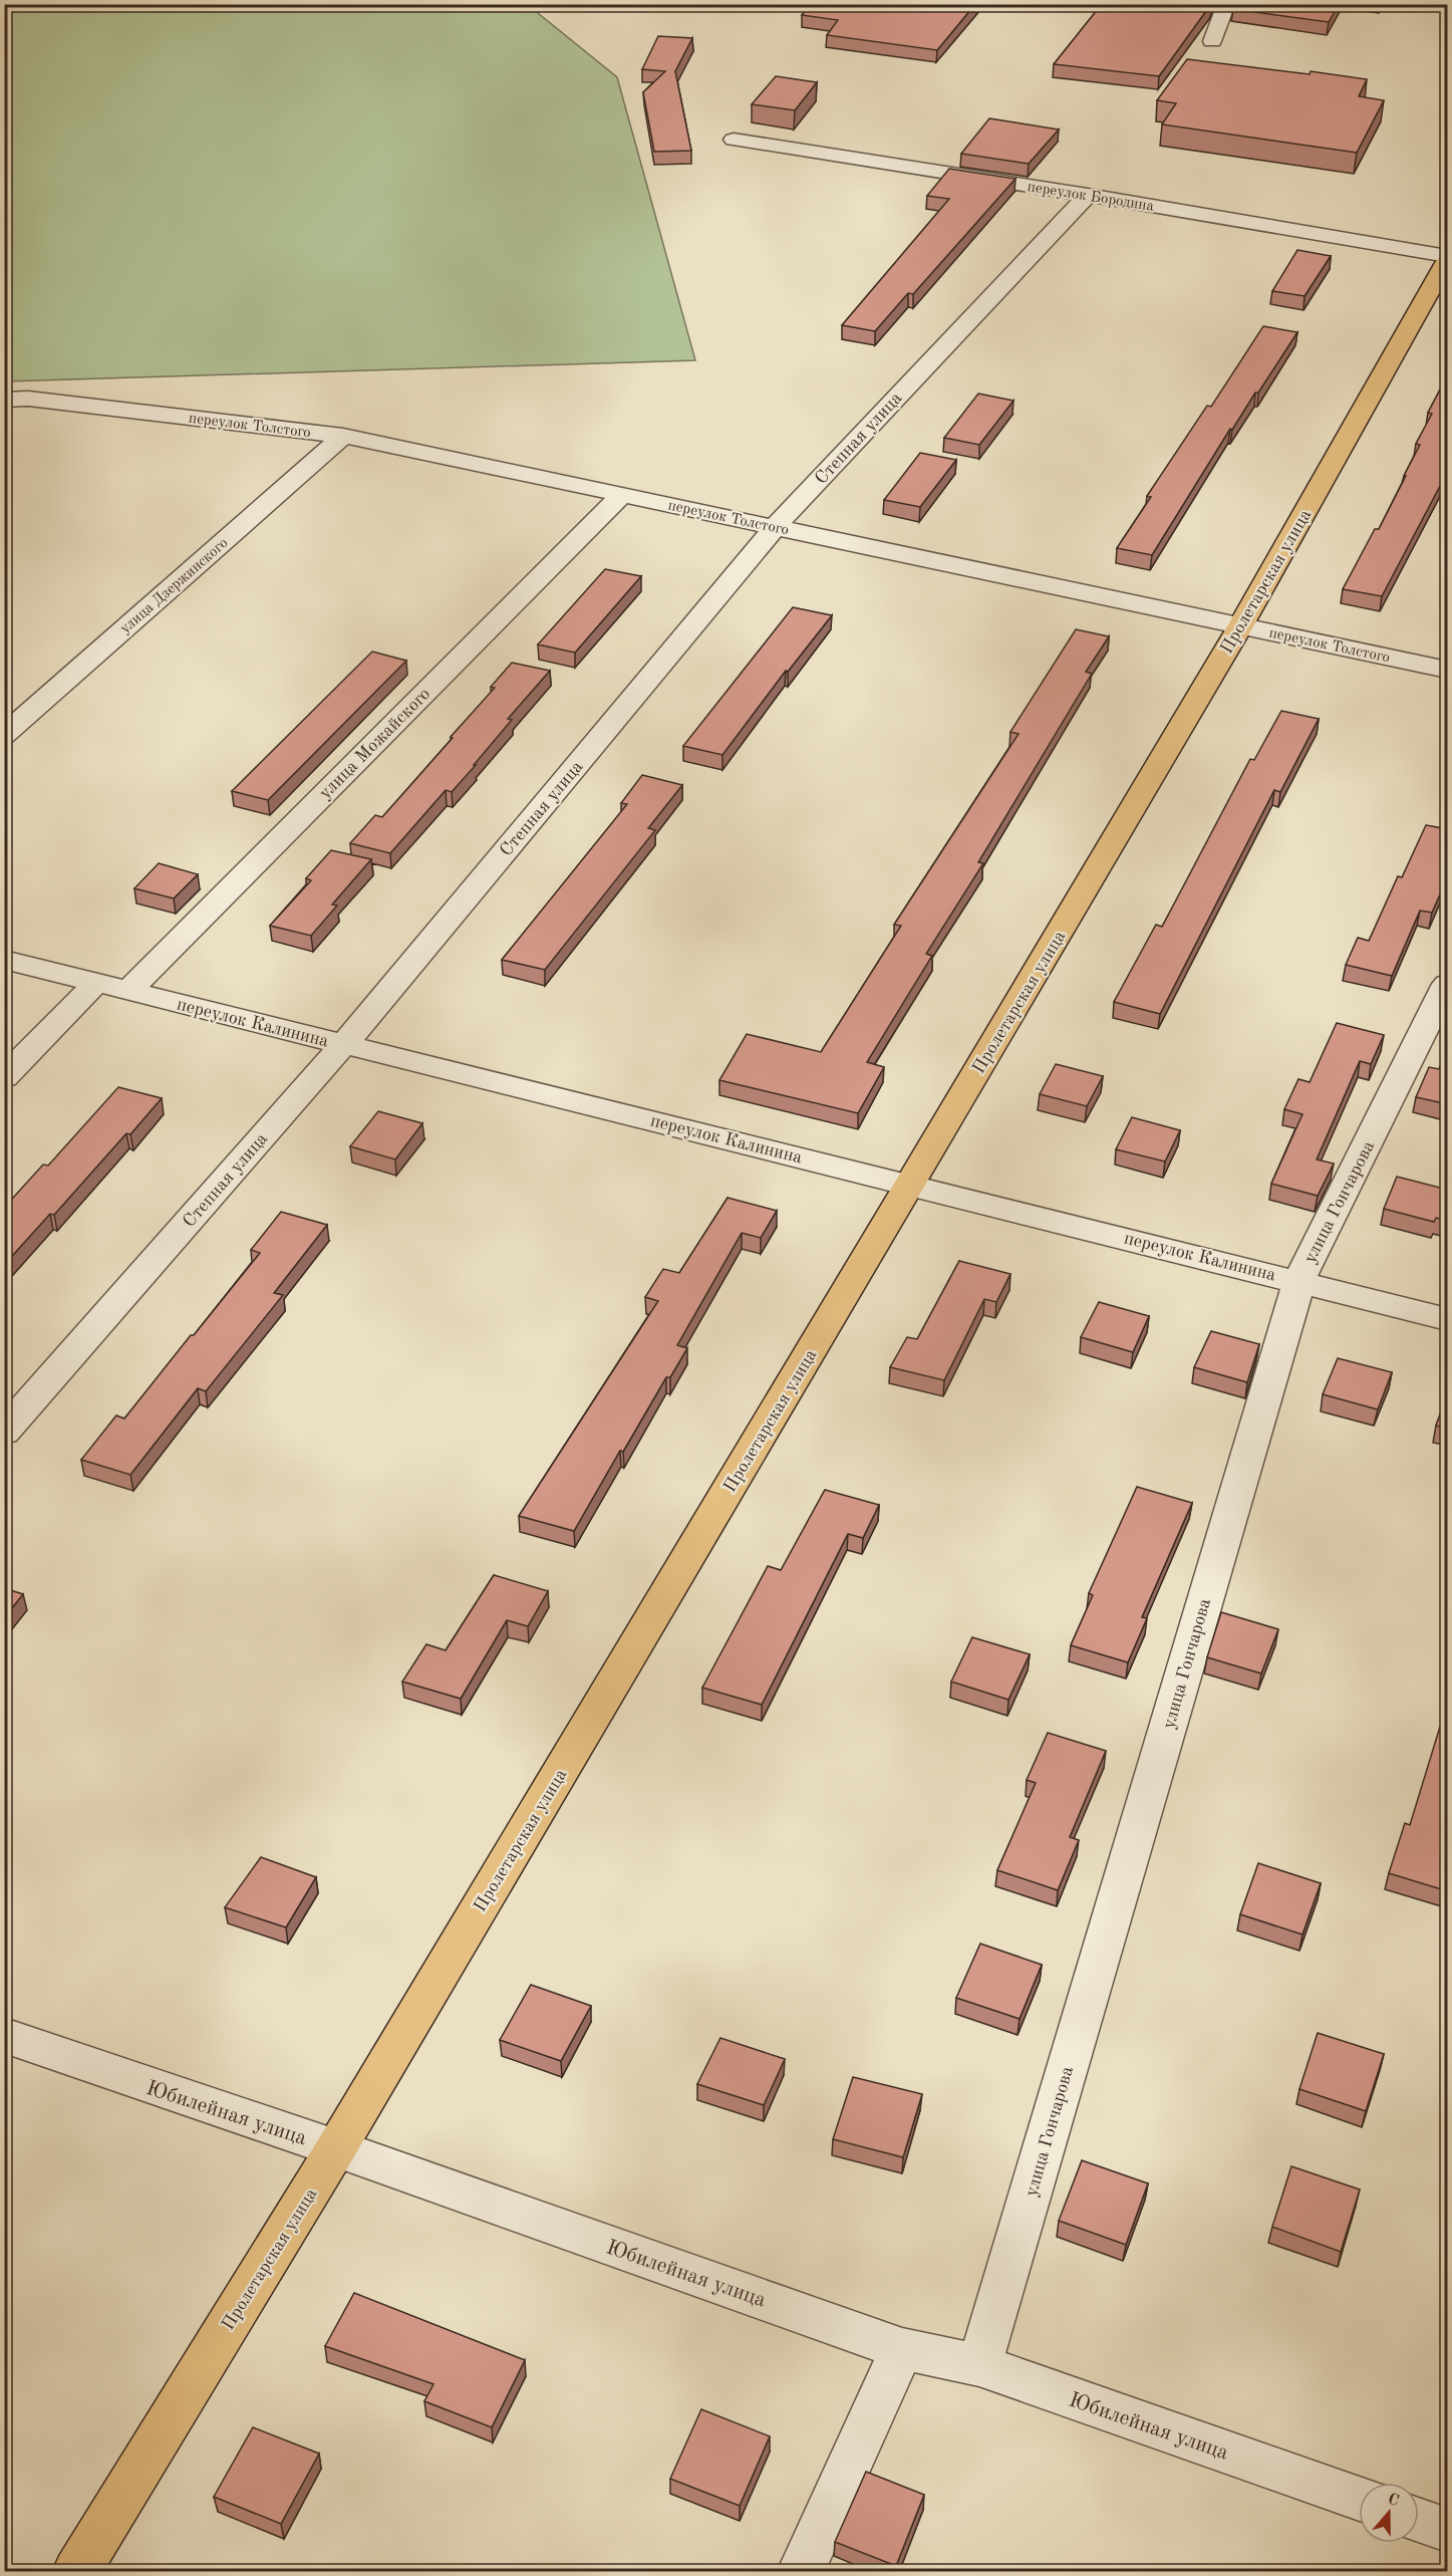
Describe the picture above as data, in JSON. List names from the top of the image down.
{
  "streets": {
    "main road": ["Пролетарская улица"],
    "street": [
      "переулок Бородина",
      "переулок Толстого",
      "Степная улица",
      "улица Дзержинского",
      "улица Можайского",
      "переулок Калинина",
      "улица Гончарова",
      "Юбилейная улица"
    ]
  },
  "crossings": [
    ["переулок Бородина", "Степная улица"],
    ["переулок Толстого", "Степная улица"],
    ["переулок Толстого", "Пролетарская улица"],
    ["переулок Толстого", "улица Дзержинского"],
    ["переулок Толстого", "улица Можайского"],
    ["Степная улица", "переулок Калинина"],
    ["Пролетарская улица", "переулок Калинина"],
    ["Пролетарская улица", "Юбилейная улица"],
    ["улица Можайского", "переулок Калинина"],
    ["переулок Калинина", "улица Гончарова"],
    ["улица Гончарова", "Юбилейная улица"]
  ],
  "north": "top"
}
